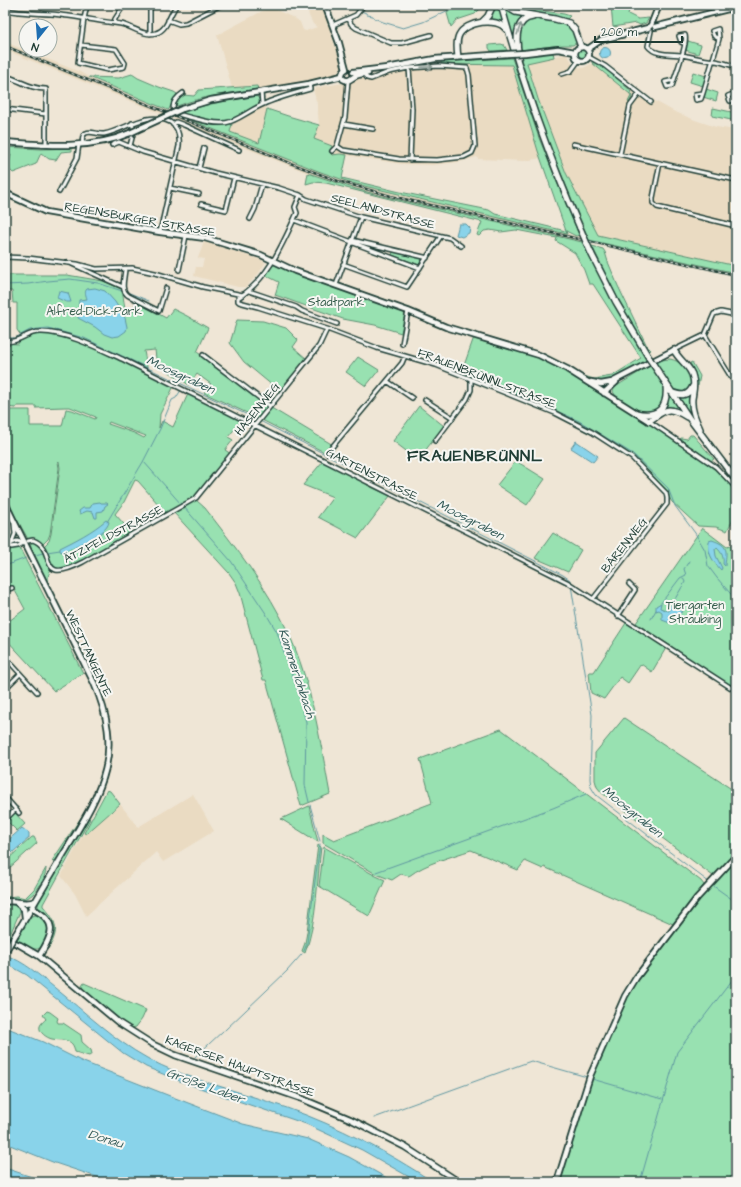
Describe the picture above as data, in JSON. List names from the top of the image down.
{
  "streets": {
    "street": [
      "SEELANDSTRASSE",
      "REGENSBURGER STRASSE",
      "FRAUENBRÜNNLSTRASSE",
      "HASENWEG",
      "GARTENSTRASSE",
      "ÄTZFELDSTRASSE",
      "BÄRENWEG",
      "WESTTANGENTE",
      "KAGERSER HAUPTSTRASSE"
    ]
  },
  "crossings": [
    ["FRAUENBRÜNNLSTRASSE", "HASENWEG"],
    ["FRAUENBRÜNNLSTRASSE", "BÄRENWEG"],
    ["HASENWEG", "GARTENSTRASSE"],
    ["HASENWEG", "ÄTZFELDSTRASSE"],
    ["GARTENSTRASSE", "BÄRENWEG"],
    ["ÄTZFELDSTRASSE", "WESTTANGENTE"]
  ],
  "districts": ["FRAUENBRÜNNL"],
  "water": [
    "Moosgraben",
    "Kammerlohbach",
    "Große Laber",
    "Donau"
  ],
  "parks": ["Stadtpark", "Alfred-Dick-Park", "Tiergarten Straubing"],
  "scale_bar": "200 m",
  "north": "bottom"
}
